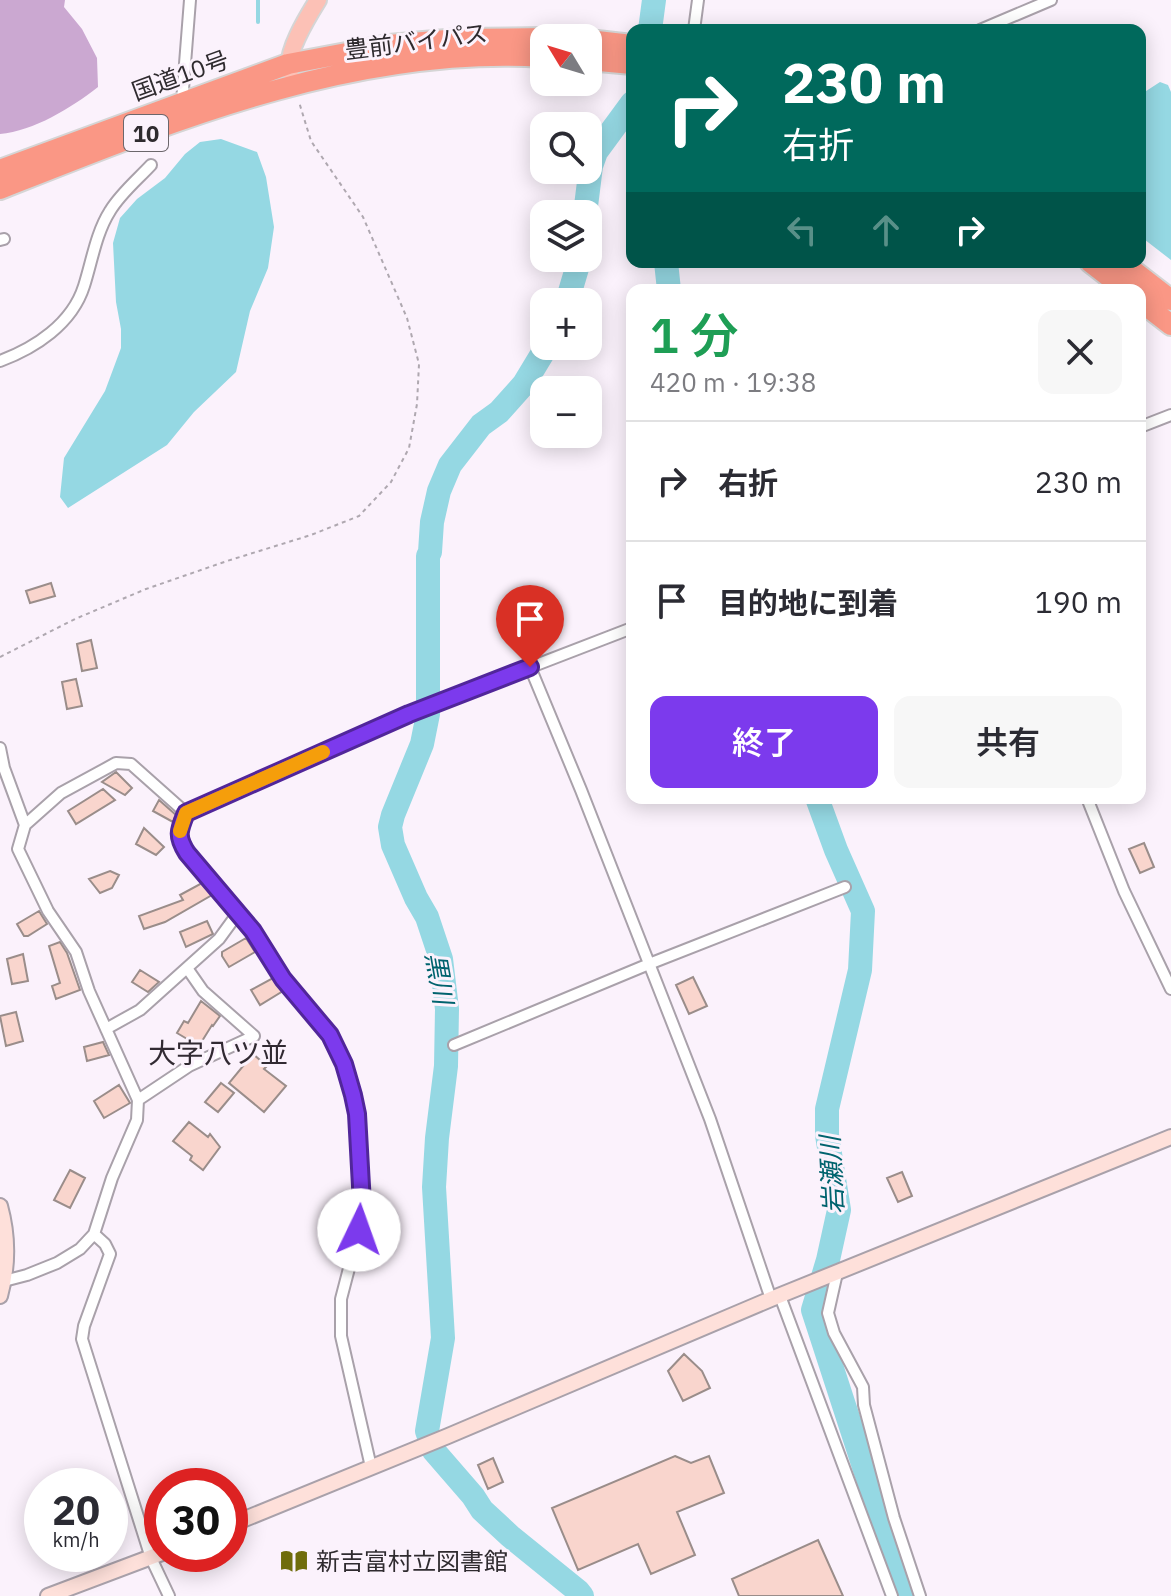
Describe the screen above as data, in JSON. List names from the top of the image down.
{
  "streets": {
    "highway": ["豊前バイパス", "国道10号", "10"]
  },
  "crossings": [
    ["豊前バイパス", "国道10号"]
  ],
  "districts": ["大字八ツ並"],
  "water": ["黒川", "岩瀬川"],
  "places": {
    "library": ["新吉富村立図書館"]
  },
  "north": "top left",
  "page": {
    "map_buttons": ["+", "−"],
    "turn": ["230 m", "右折"],
    "heading": ["1 分", "420 m · 19:38"],
    "list": [
      {
        "name": "右折",
        "value": "230 m"
      },
      {
        "name": "目的地に到着",
        "value": "190 m"
      }
    ],
    "buttons": ["終了", "共有"],
    "speed": "20 km/h",
    "limit": "30"
  }
}
